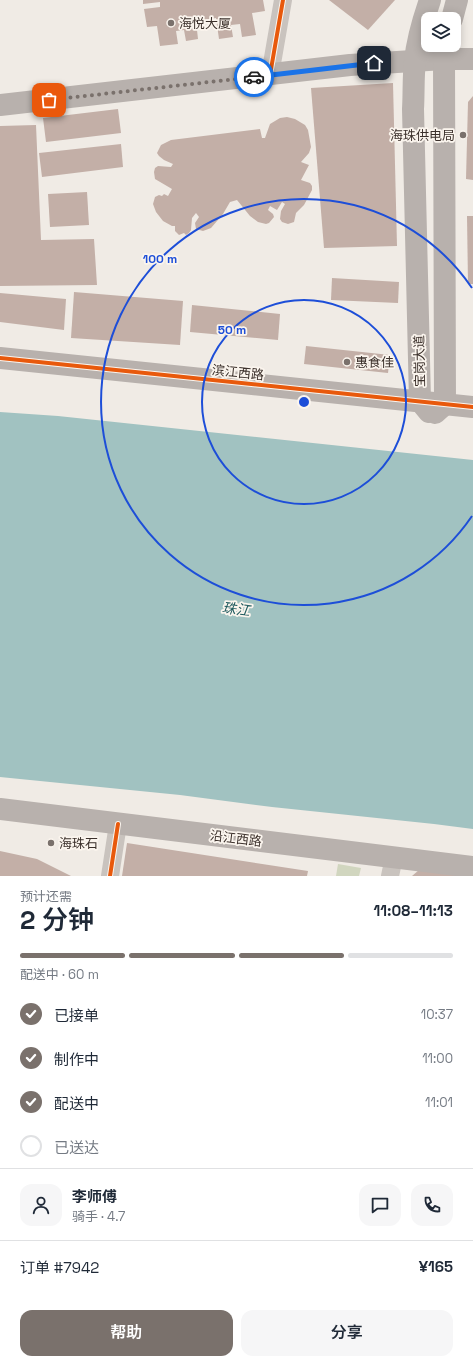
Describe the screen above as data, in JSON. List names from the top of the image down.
{
  "streets": {
    "main road": ["宝岗大道", "滨江西路", "沿江西路"]
  },
  "crossings": [
    ["宝岗大道", "滨江西路"]
  ],
  "water": ["珠江"],
  "places": [
    "海悦大厦",
    "海珠供电局",
    "惠食佳",
    "海珠石"
  ],
  "page": {
    "heading": ["2 分钟", "预计还需", "11:08–11:13"],
    "panel": [
      "李师傅",
      "骑手 · 4.7",
      "订单 #7942",
      "¥165"
    ],
    "bar": "配送中 · 60 m",
    "list": [
      ["已接单", "10:37"],
      ["制作中", "11:00"],
      ["配送中", "11:01"],
      "已送达"
    ],
    "buttons": ["帮助", "分享"]
  },
  "rings": ["100 m", "50 m"]
}
